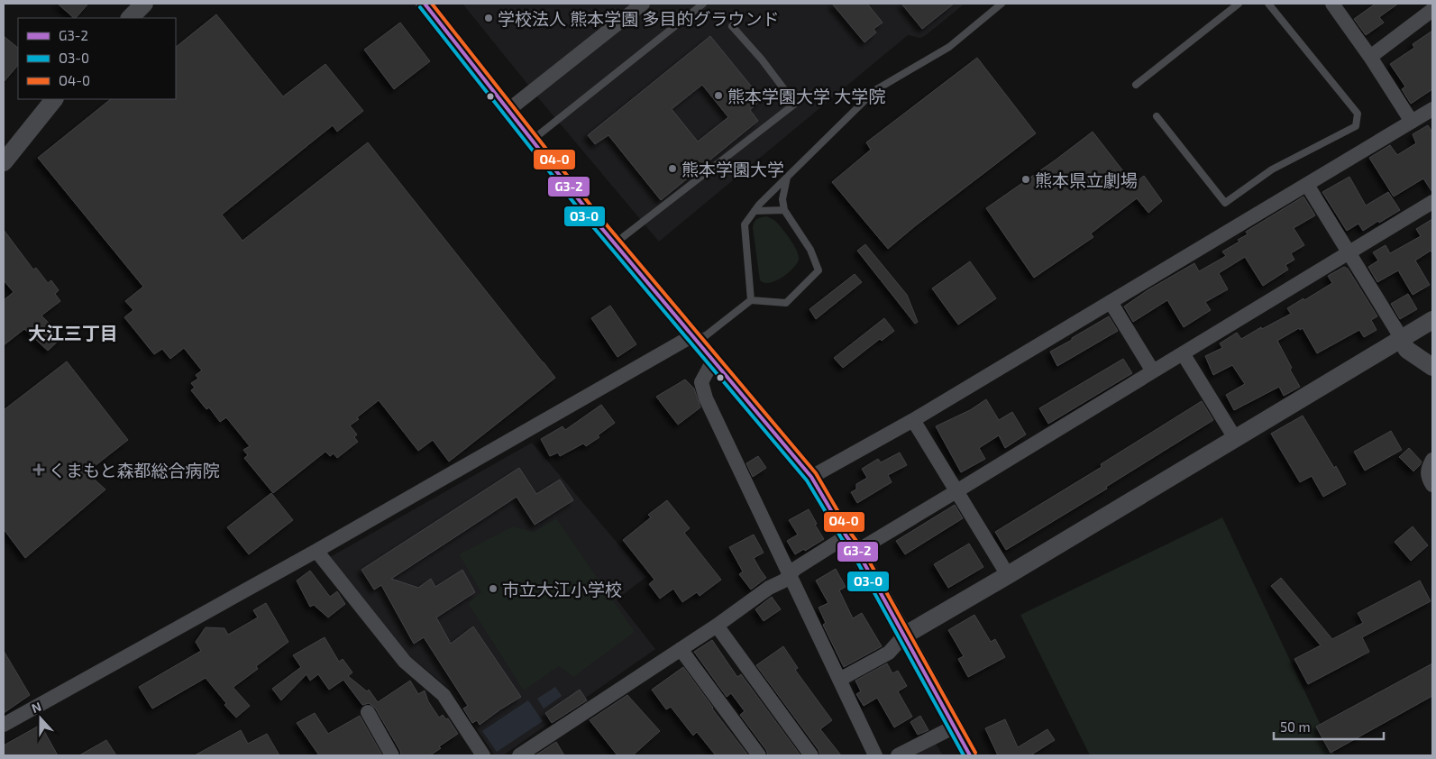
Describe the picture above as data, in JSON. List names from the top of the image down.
{
  "districts": ["大江三丁目"],
  "places": {
    "other": [
      "学校法人 熊本学園 多目的グラウンド",
      "熊本学園大学 大学院",
      "熊本学園大学",
      "熊本県立劇場",
      "市立大江小学校"
    ],
    "health": ["くまもと森都総合病院"]
  },
  "lines": ["transit line G3-2", "transit line O4-0", "transit line O3-0"],
  "legend": ["G3-2", "O3-0", "O4-0"],
  "scale_bar": "50 m",
  "north": "top"
}
